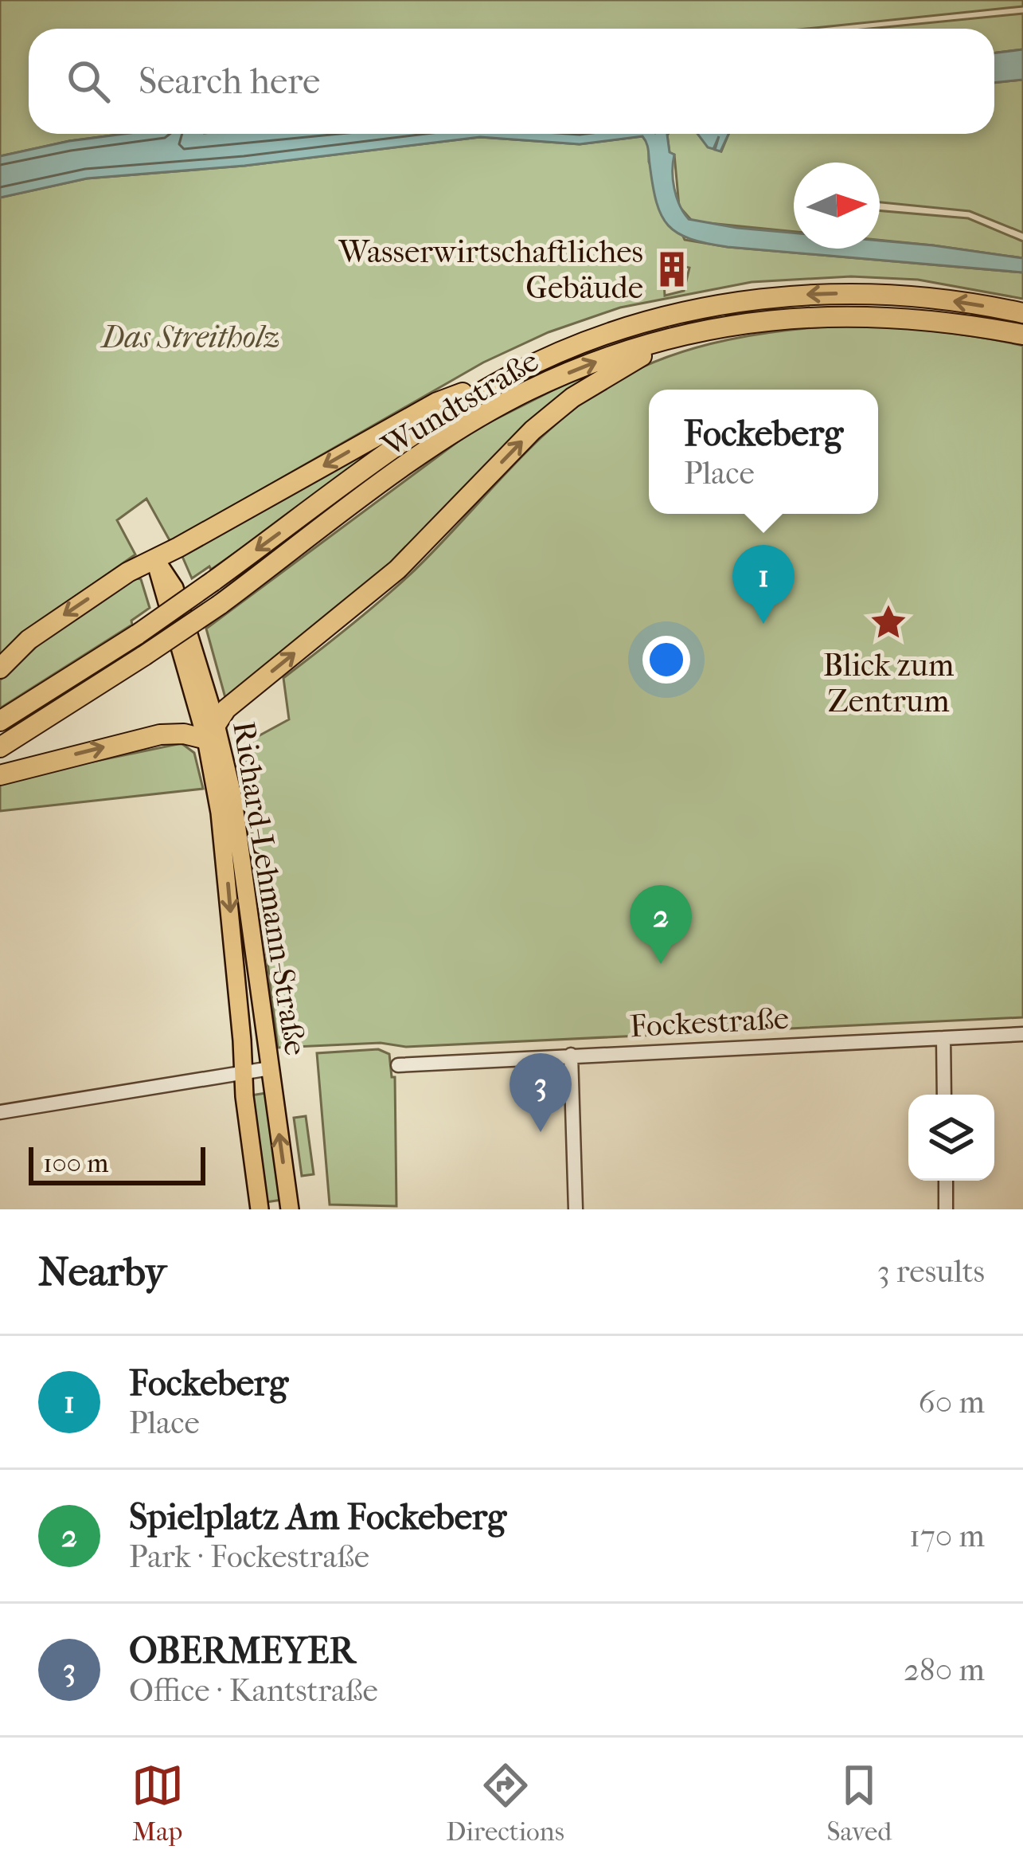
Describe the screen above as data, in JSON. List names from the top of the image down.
{
  "streets": {
    "highway": ["Wundtstraße"],
    "main road": ["Richard-Lehmann-Straße"],
    "street": ["Fockestraße"]
  },
  "parks": ["Das Streitholz"],
  "places": {
    "building": ["Wasserwirtschaftliches Gebäude"],
    "place": ["Blick zum Zentrum"]
  },
  "scale_bar": "100 m",
  "north": "right",
  "page": {
    "search": "Search here",
    "popup": ["Fockeberg", "Place"],
    "pins": ["1", "2", "3"],
    "scale": "100 m",
    "heading": ["Nearby", "3 results"],
    "list": [
      {
        "mark": "1",
        "name": "Fockeberg",
        "note": "Place",
        "value": "60 m"
      },
      {
        "mark": "2",
        "name": "Spielplatz Am Fockeberg",
        "note": "Park · Fockestraße",
        "value": "170 m"
      },
      {
        "mark": "3",
        "name": "OBERMEYER",
        "note": "Office · Kantstraße",
        "value": "280 m"
      }
    ],
    "nav": ["Map", "Directions", "Saved"]
  }
}
